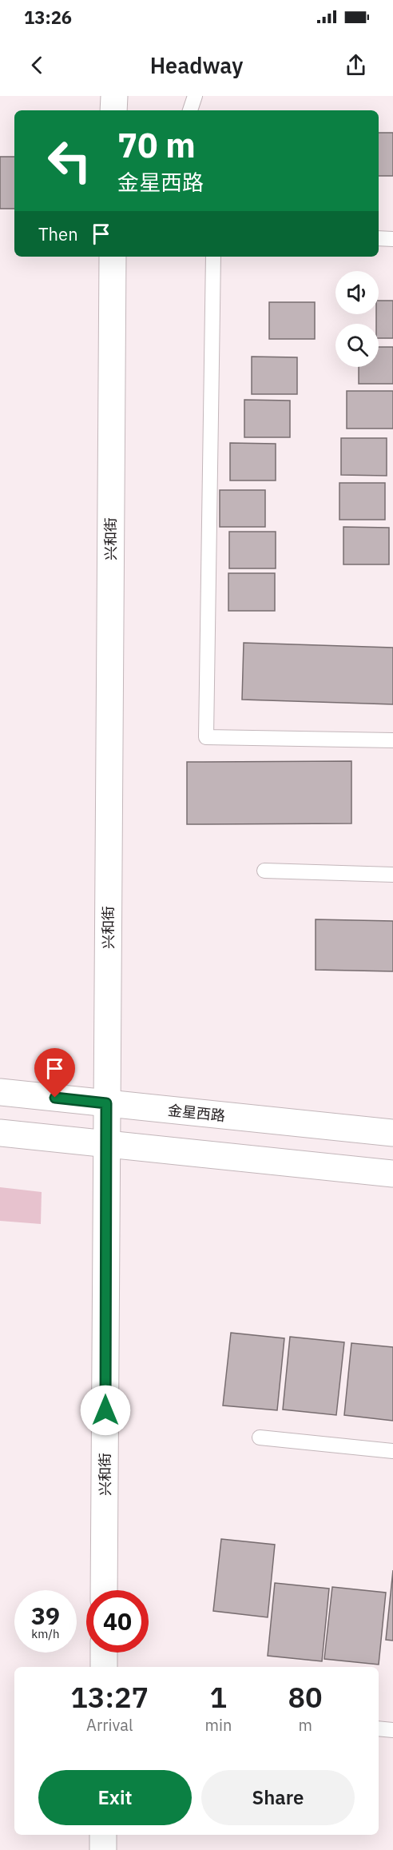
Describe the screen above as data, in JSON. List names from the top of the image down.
{
  "streets": {
    "street": ["兴和街", "金星西路"]
  },
  "crossings": [
    ["兴和街", "金星西路"]
  ],
  "page": {
    "status": "13:26",
    "header": "Headway",
    "turn": ["70 m", "金星西路"],
    "then": "Then",
    "speed": "39 km/h",
    "limit": "40",
    "eta": [
      "13:27",
      "Arrival",
      "1",
      "min",
      "80",
      "m"
    ],
    "buttons": ["Exit", "Share"]
  }
}
